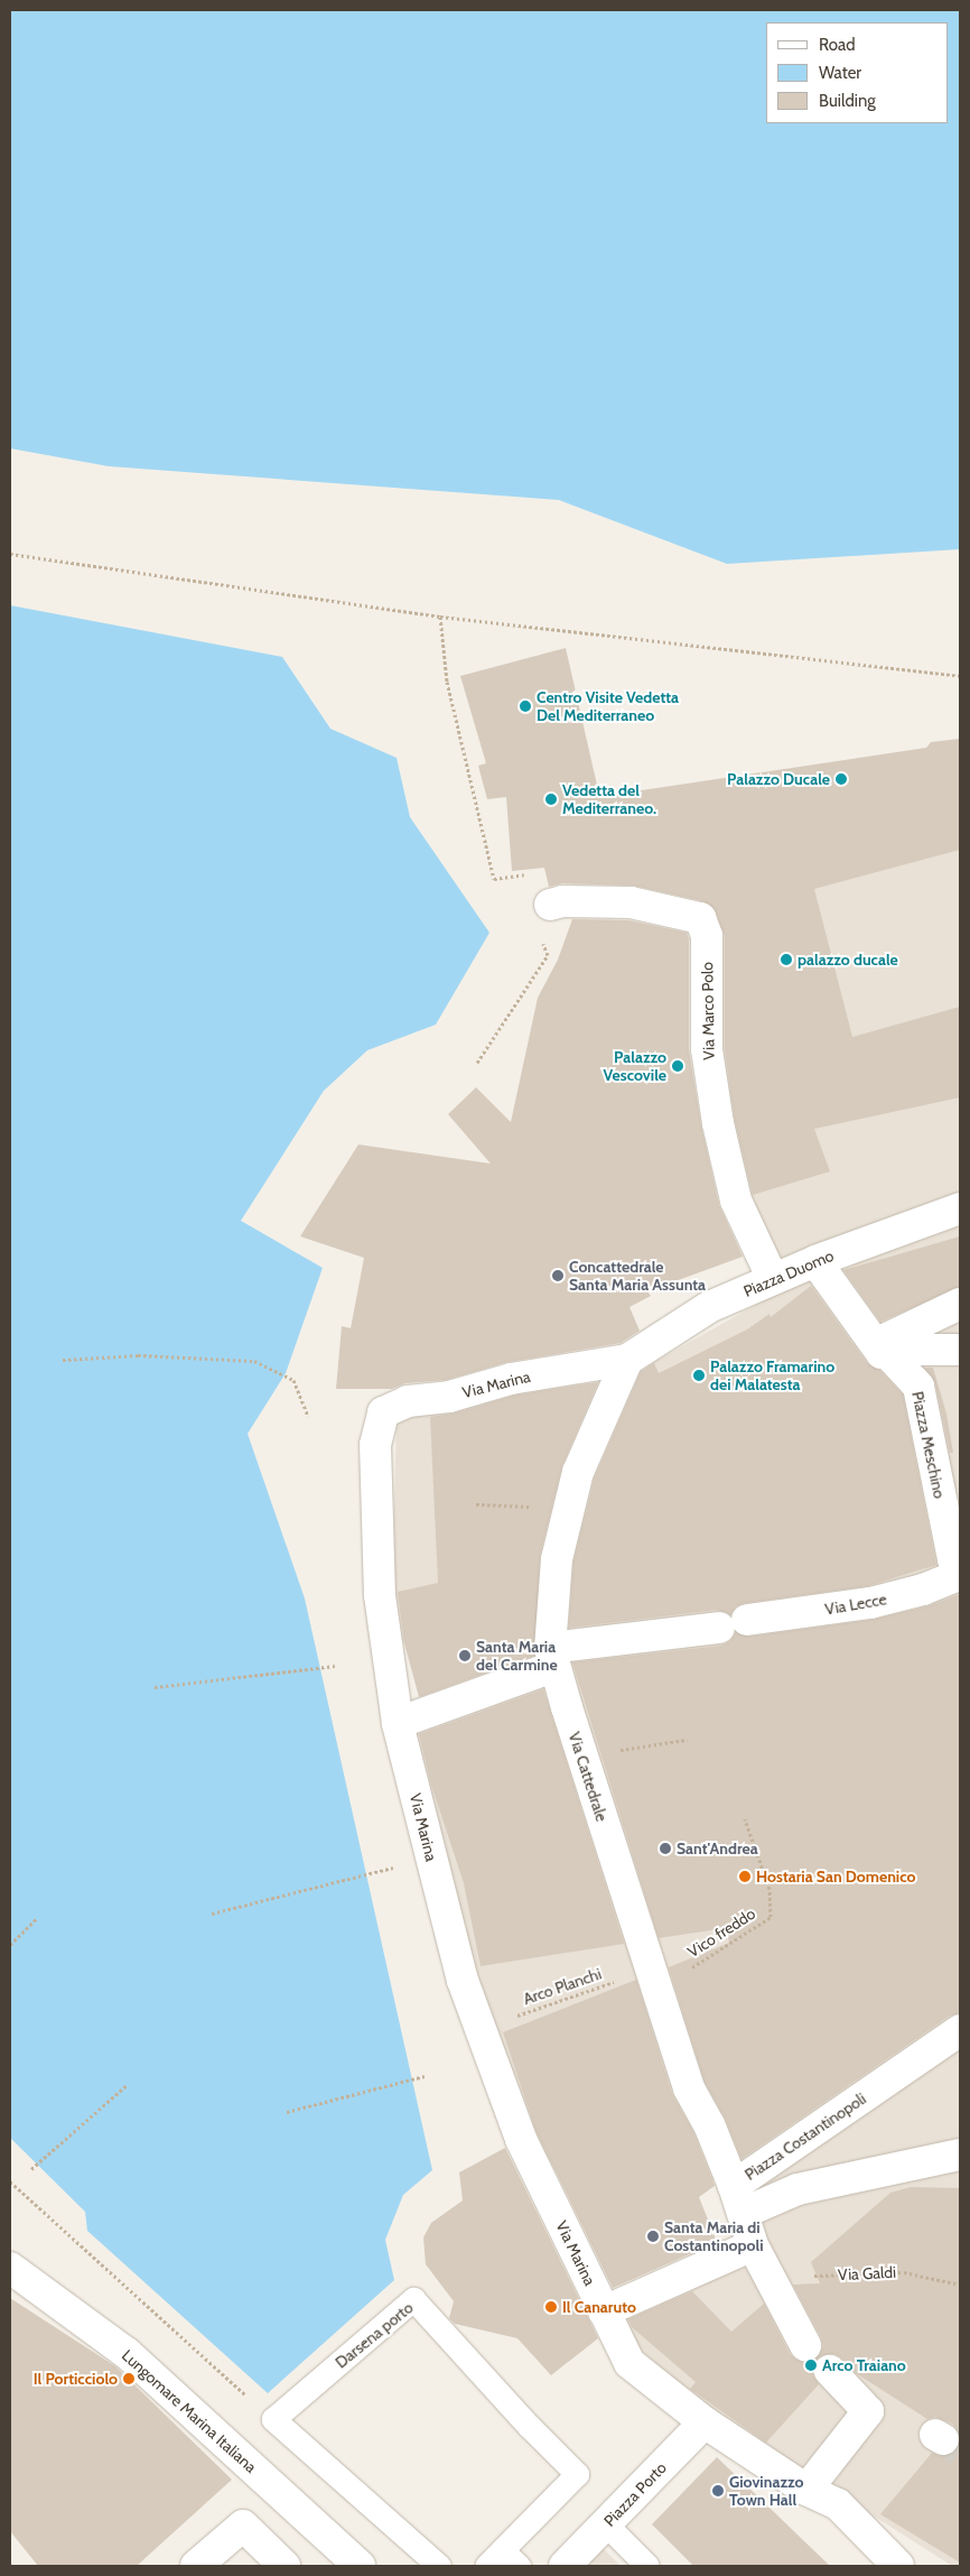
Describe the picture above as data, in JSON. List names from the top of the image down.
{
  "streets": {
    "street": [
      "Via Marco Polo",
      "Piazza Duomo",
      "Via Marina",
      "Piazza Meschino",
      "Via Lecce",
      "Via Cattedrale",
      "Piazza Costantinopoli",
      "Lungomare Marina Italiana",
      "Piazza Porto"
    ],
    "lane": ["Darsena porto"],
    "path": ["Vico freddo", "Arco Planchi", "Via Galdi"]
  },
  "crossings": [
    ["Via Marco Polo", "Piazza Duomo"],
    ["Piazza Duomo", "Via Marina"],
    ["Piazza Duomo", "Via Cattedrale"],
    ["Via Marina", "Via Cattedrale"],
    ["Via Marina", "Arco Planchi"],
    ["Via Marina", "Piazza Porto"],
    ["Piazza Meschino", "Via Lecce"],
    ["Via Cattedrale", "Vico freddo"],
    ["Via Cattedrale", "Arco Planchi"],
    ["Via Cattedrale", "Piazza Costantinopoli"],
    ["Via Cattedrale", "Via Galdi"],
    ["Vico freddo", "Arco Planchi"]
  ],
  "places": [
    "Centro Visite Vedetta Del Mediterraneo",
    "Palazzo Ducale",
    "Vedetta del Mediterraneo.",
    "palazzo ducale",
    "Palazzo Vescovile",
    "Concattedrale Santa Maria Assunta",
    "Palazzo Framarino dei Malatesta",
    "Santa Maria del Carmine",
    "Sant'Andrea",
    "Hostaria San Domenico",
    "Santa Maria di Costantinopoli",
    "Il Canaruto",
    "Arco Traiano",
    "Il Porticciolo",
    "Giovinazzo Town Hall"
  ],
  "legend": ["Road", "Water", "Building"]
}
